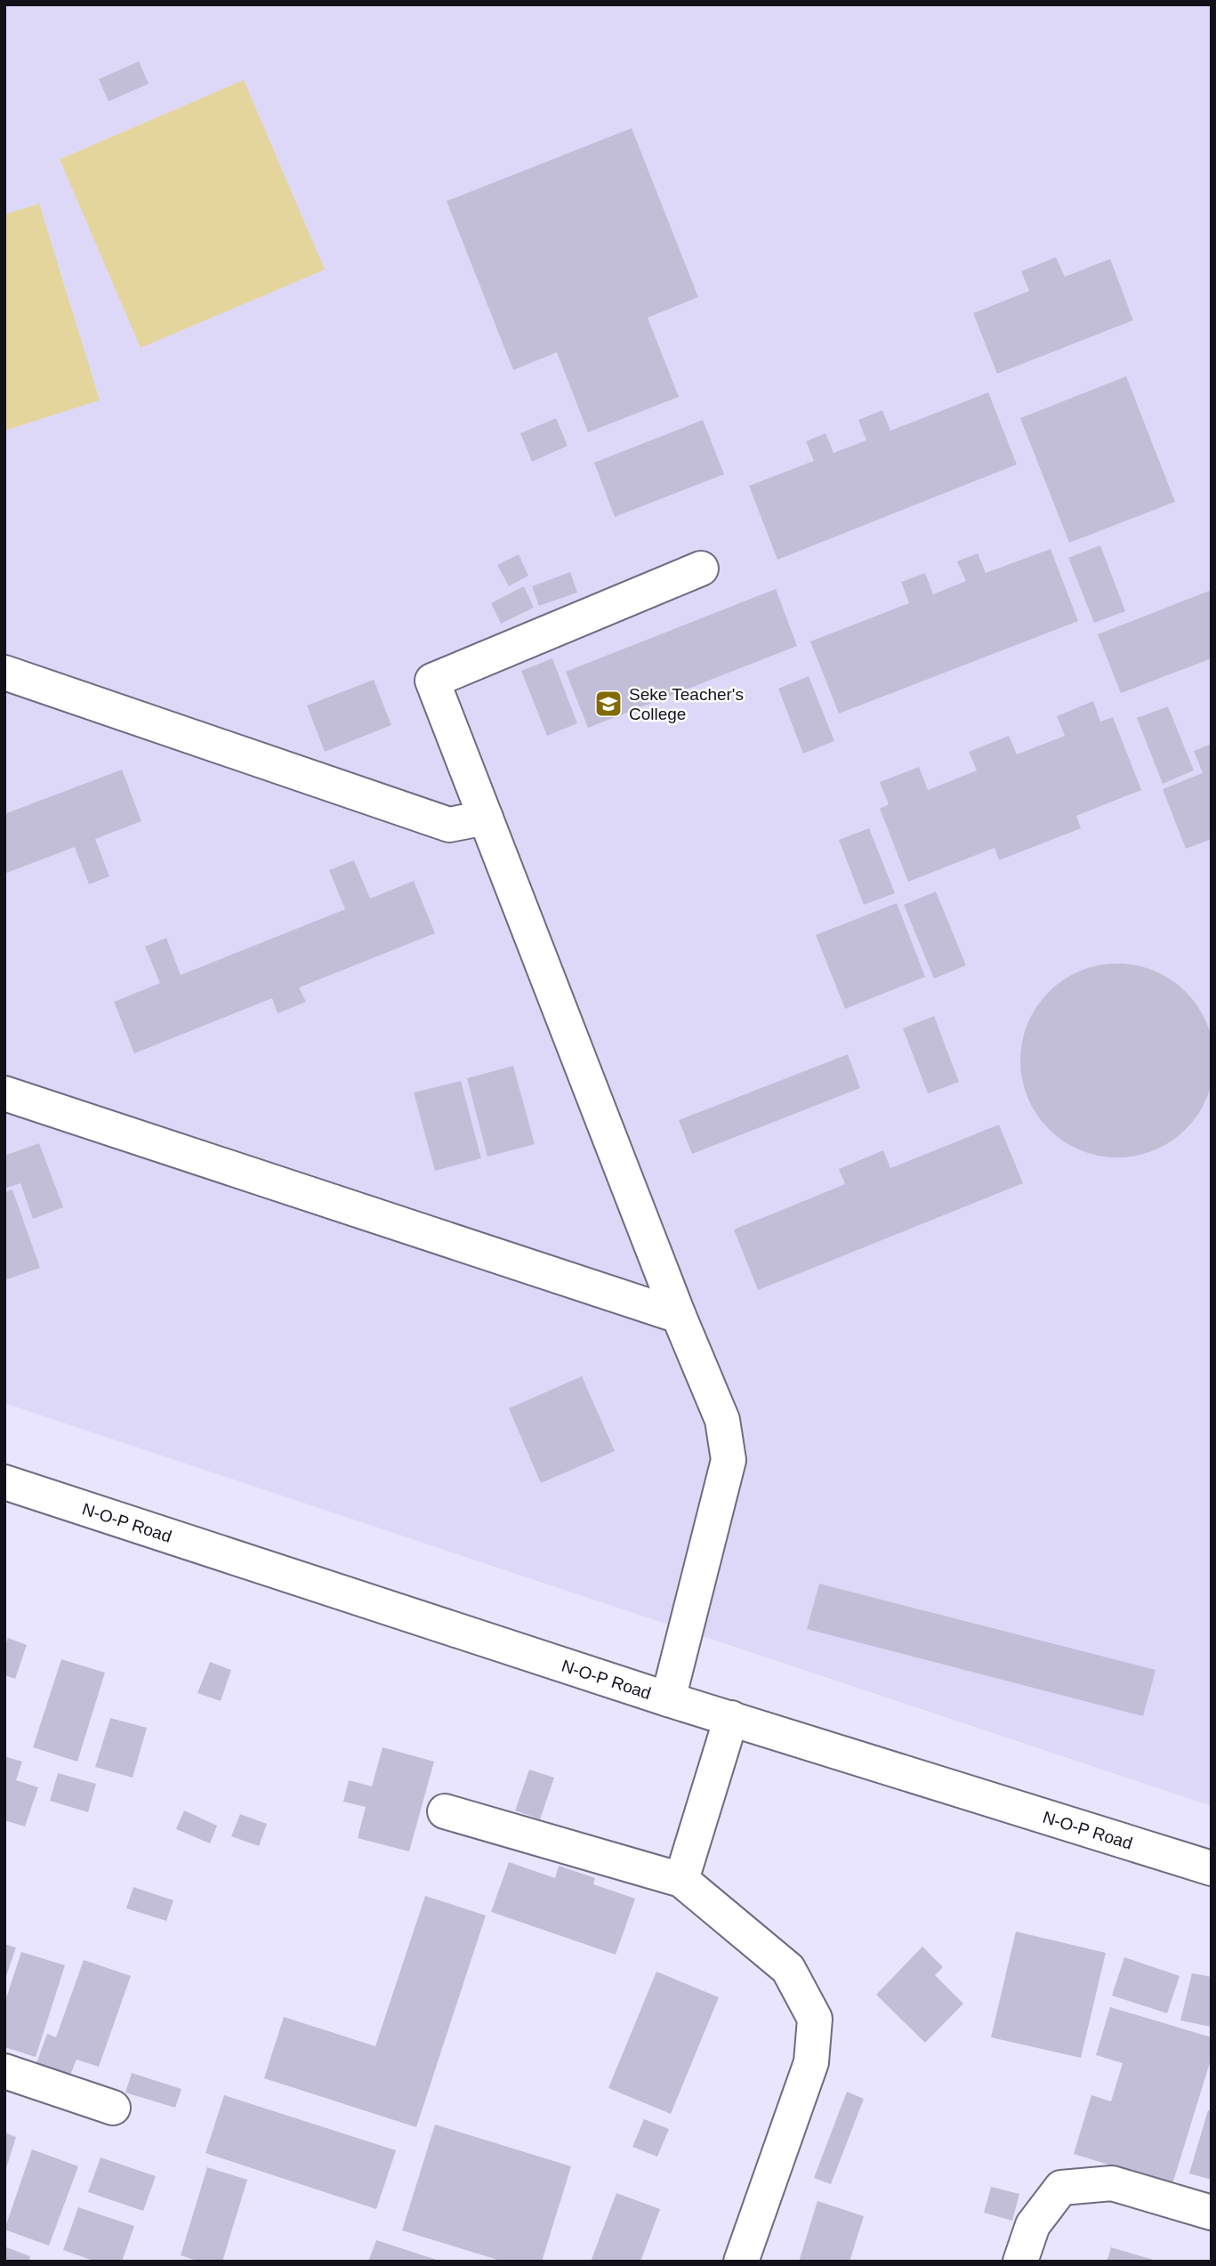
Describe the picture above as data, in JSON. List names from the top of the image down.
{
  "streets": {
    "street": ["N-O-P Road"]
  },
  "places": {
    "school or university": ["Seke Teacher's College"]
  }
}
